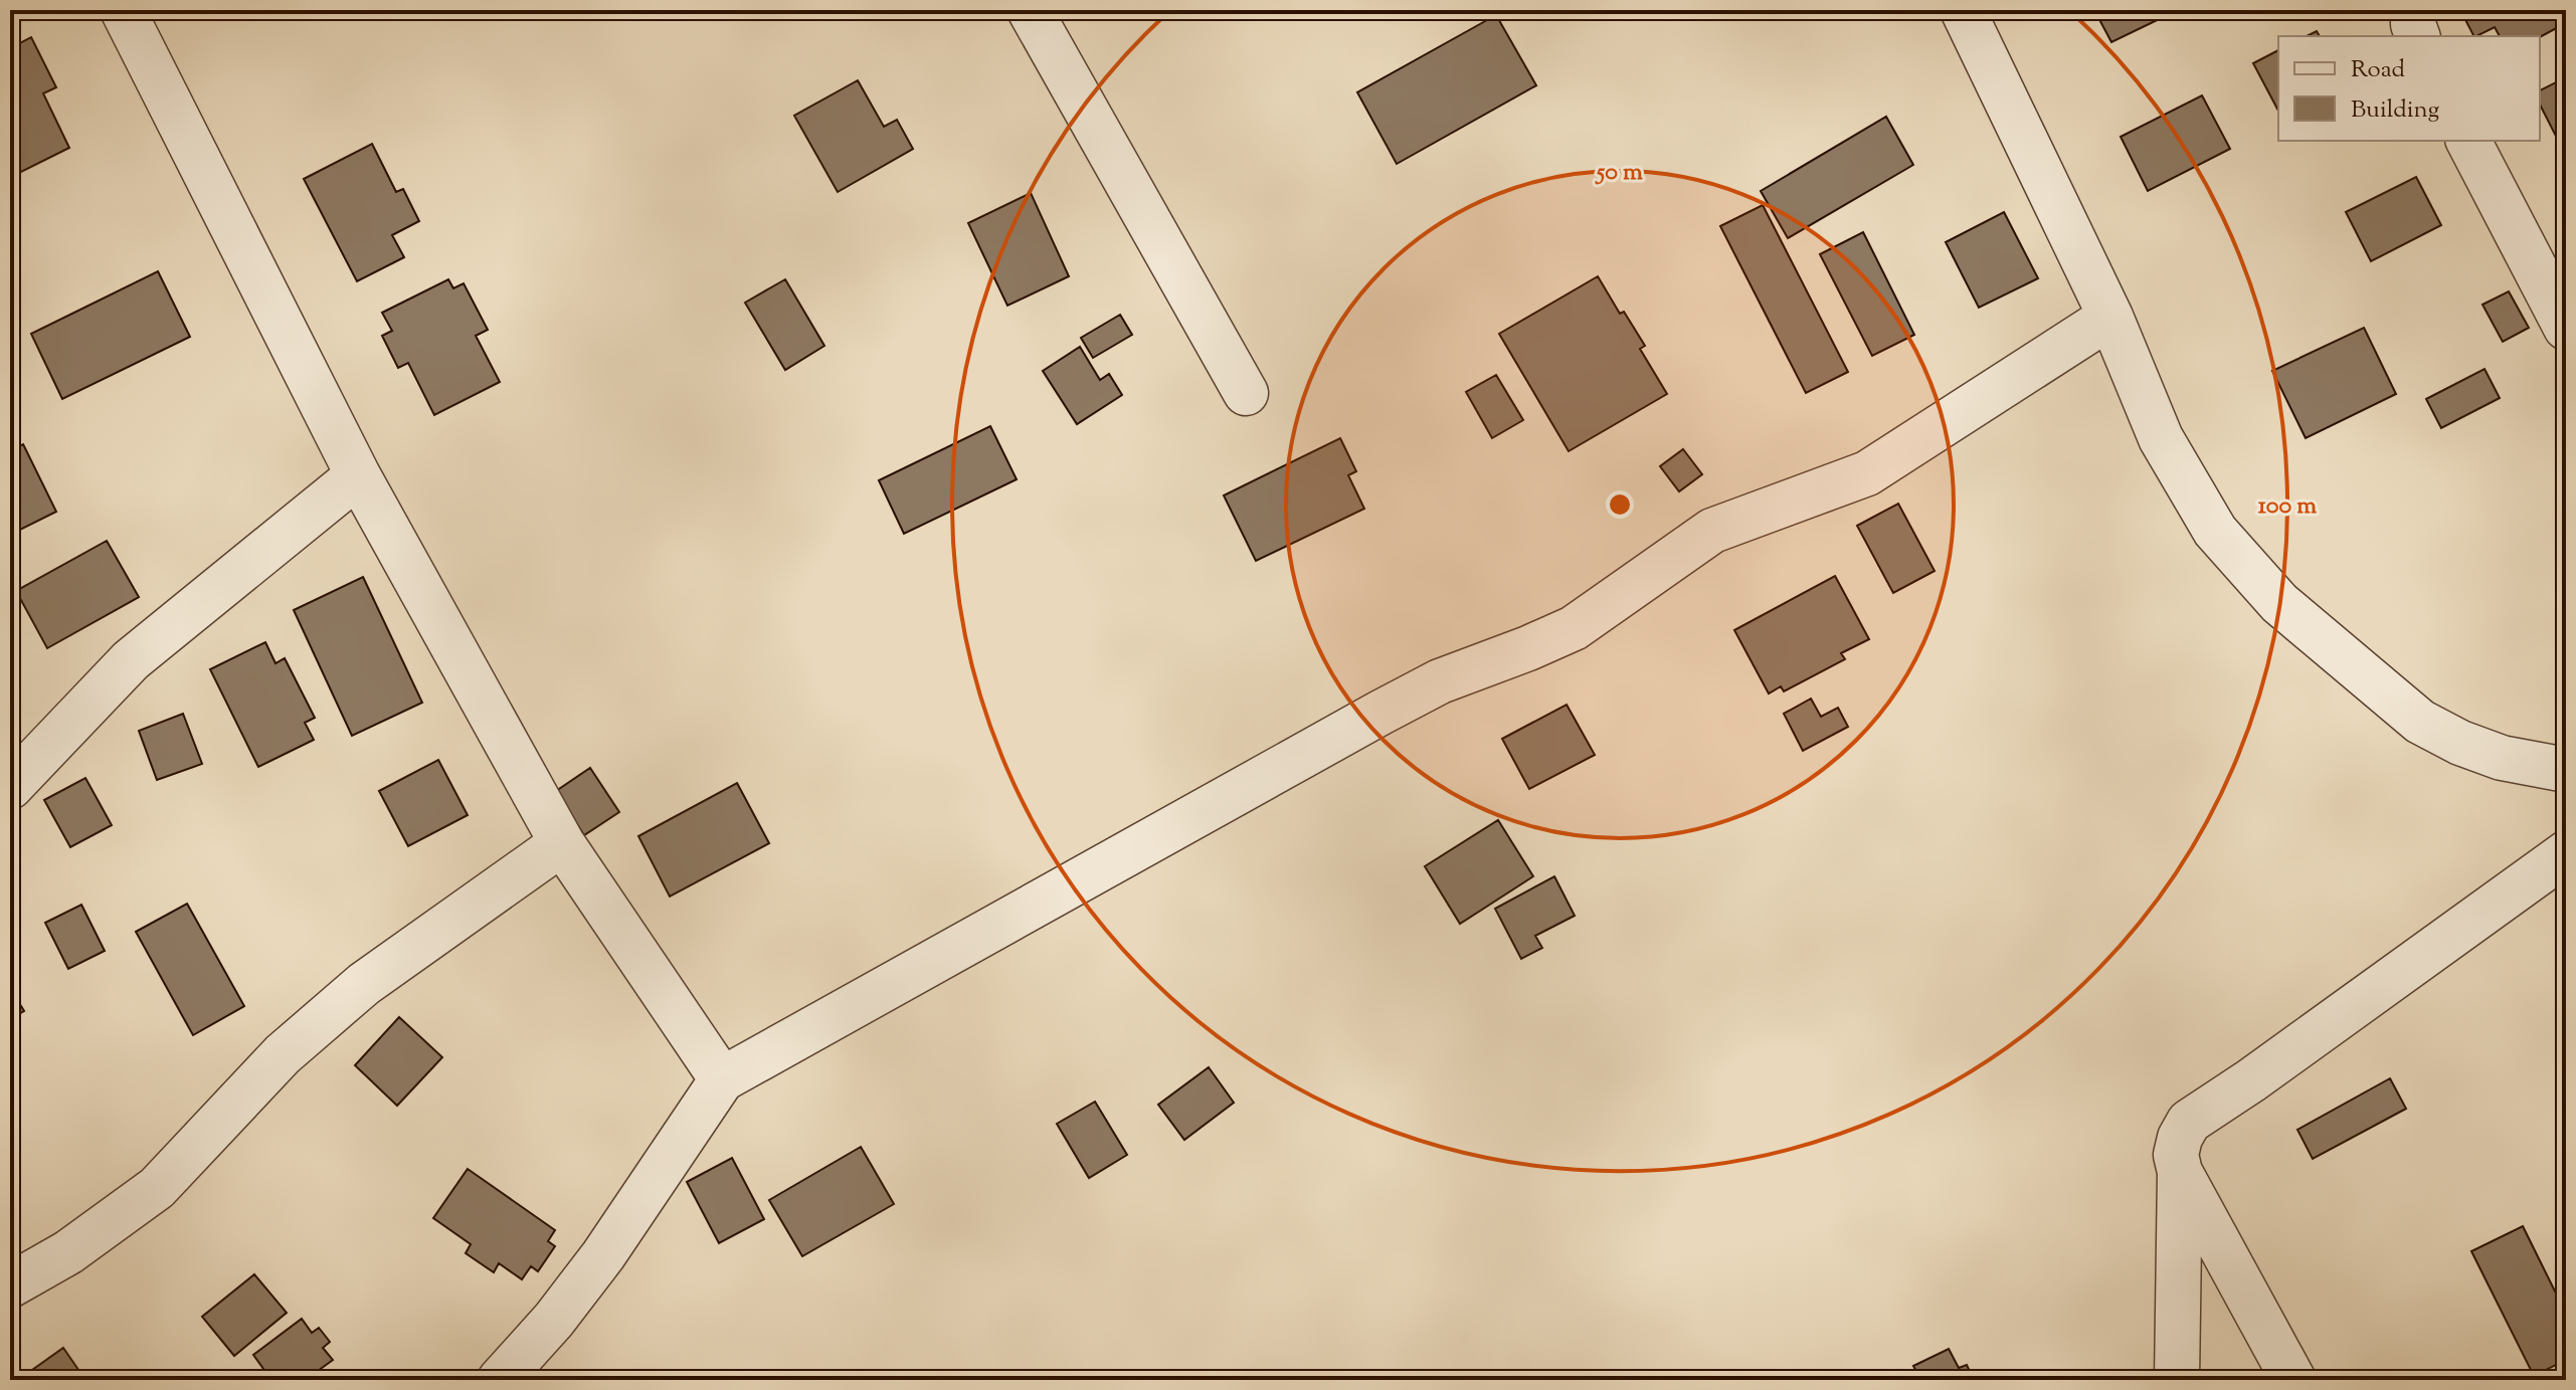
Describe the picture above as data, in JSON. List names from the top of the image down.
{
  "legend": ["Road", "Building"],
  "rings": ["50 m", "100 m"]
}
